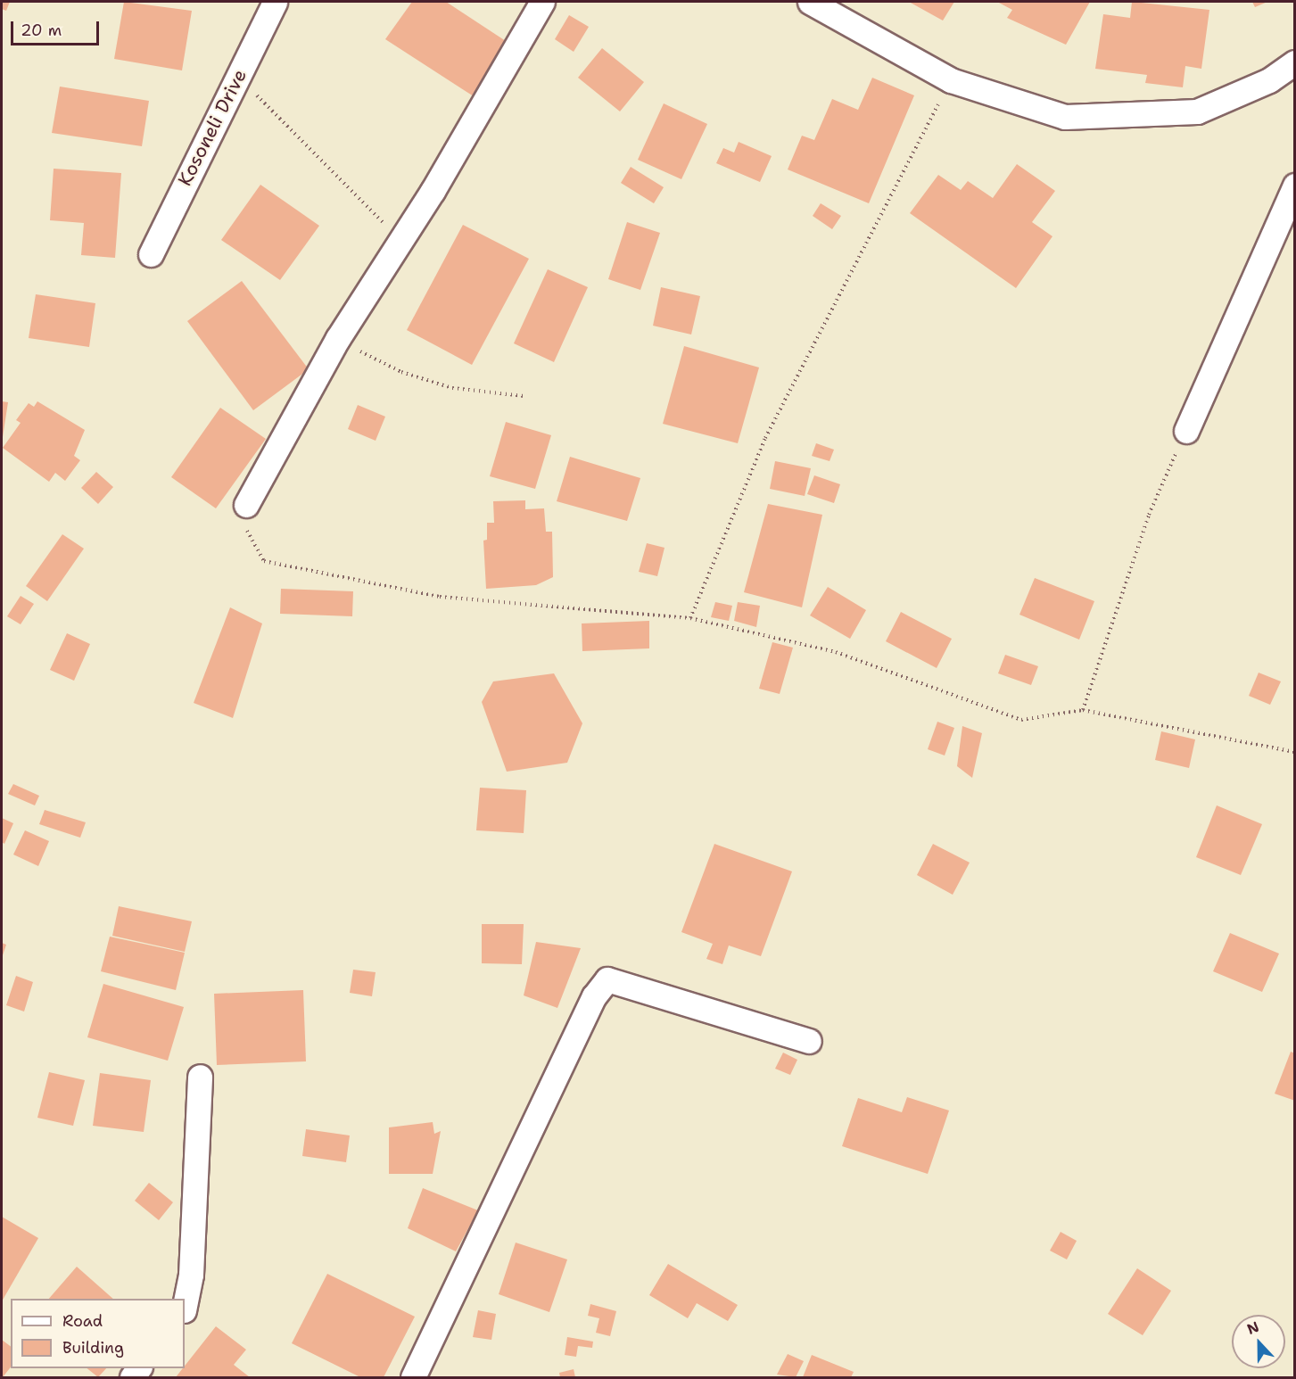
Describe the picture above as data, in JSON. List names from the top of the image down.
{
  "streets": {
    "street": ["Kosoneli Drive"]
  },
  "legend": ["Road", "Building"],
  "scale_bar": "20 m",
  "north": "top"
}
